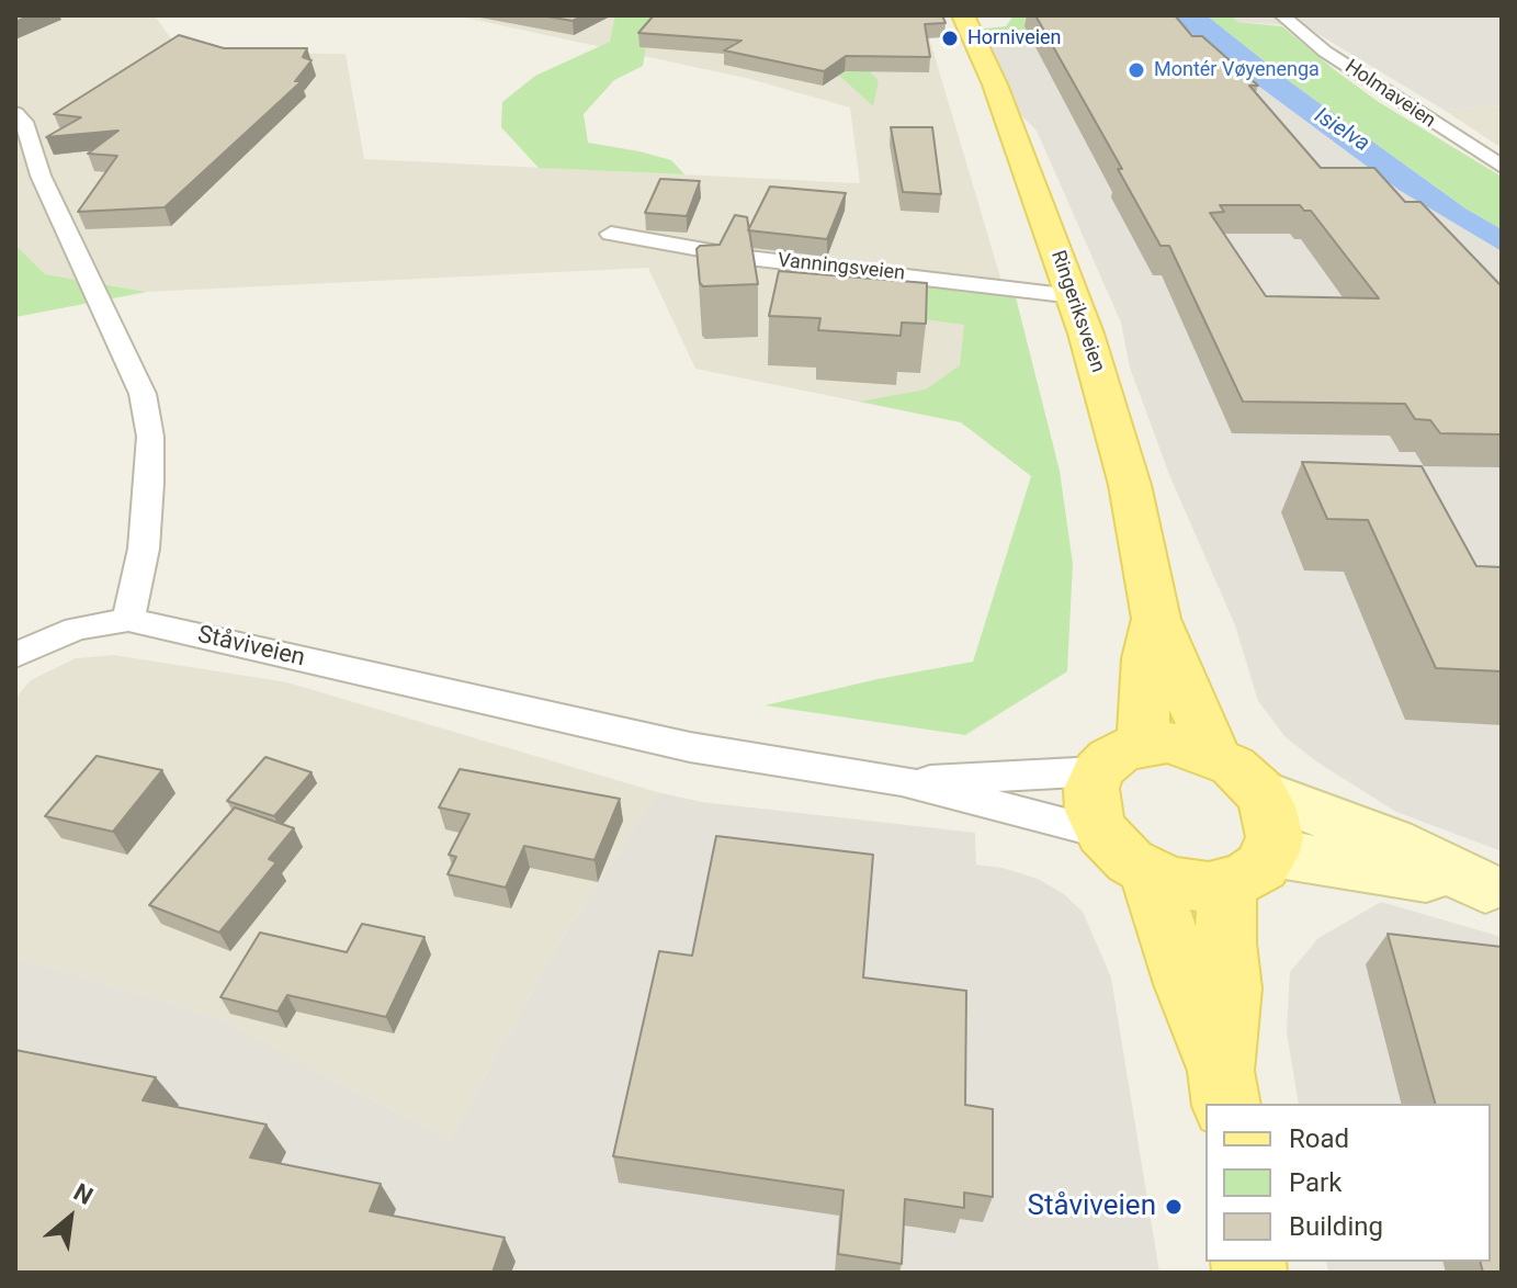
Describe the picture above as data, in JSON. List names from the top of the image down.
{
  "streets": {
    "main road": ["Ringeriksveien"],
    "street": ["Holmaveien", "Vanningsveien", "Ståviveien"]
  },
  "crossings": [
    ["Vanningsveien", "Ringeriksveien"],
    ["Ringeriksveien", "Ståviveien"]
  ],
  "water": ["Isielva"],
  "places": ["Horniveien", "Montér Vøyenenga", "Ståviveien"],
  "legend": ["Road", "Park", "Building"],
  "north": "top right"
}
